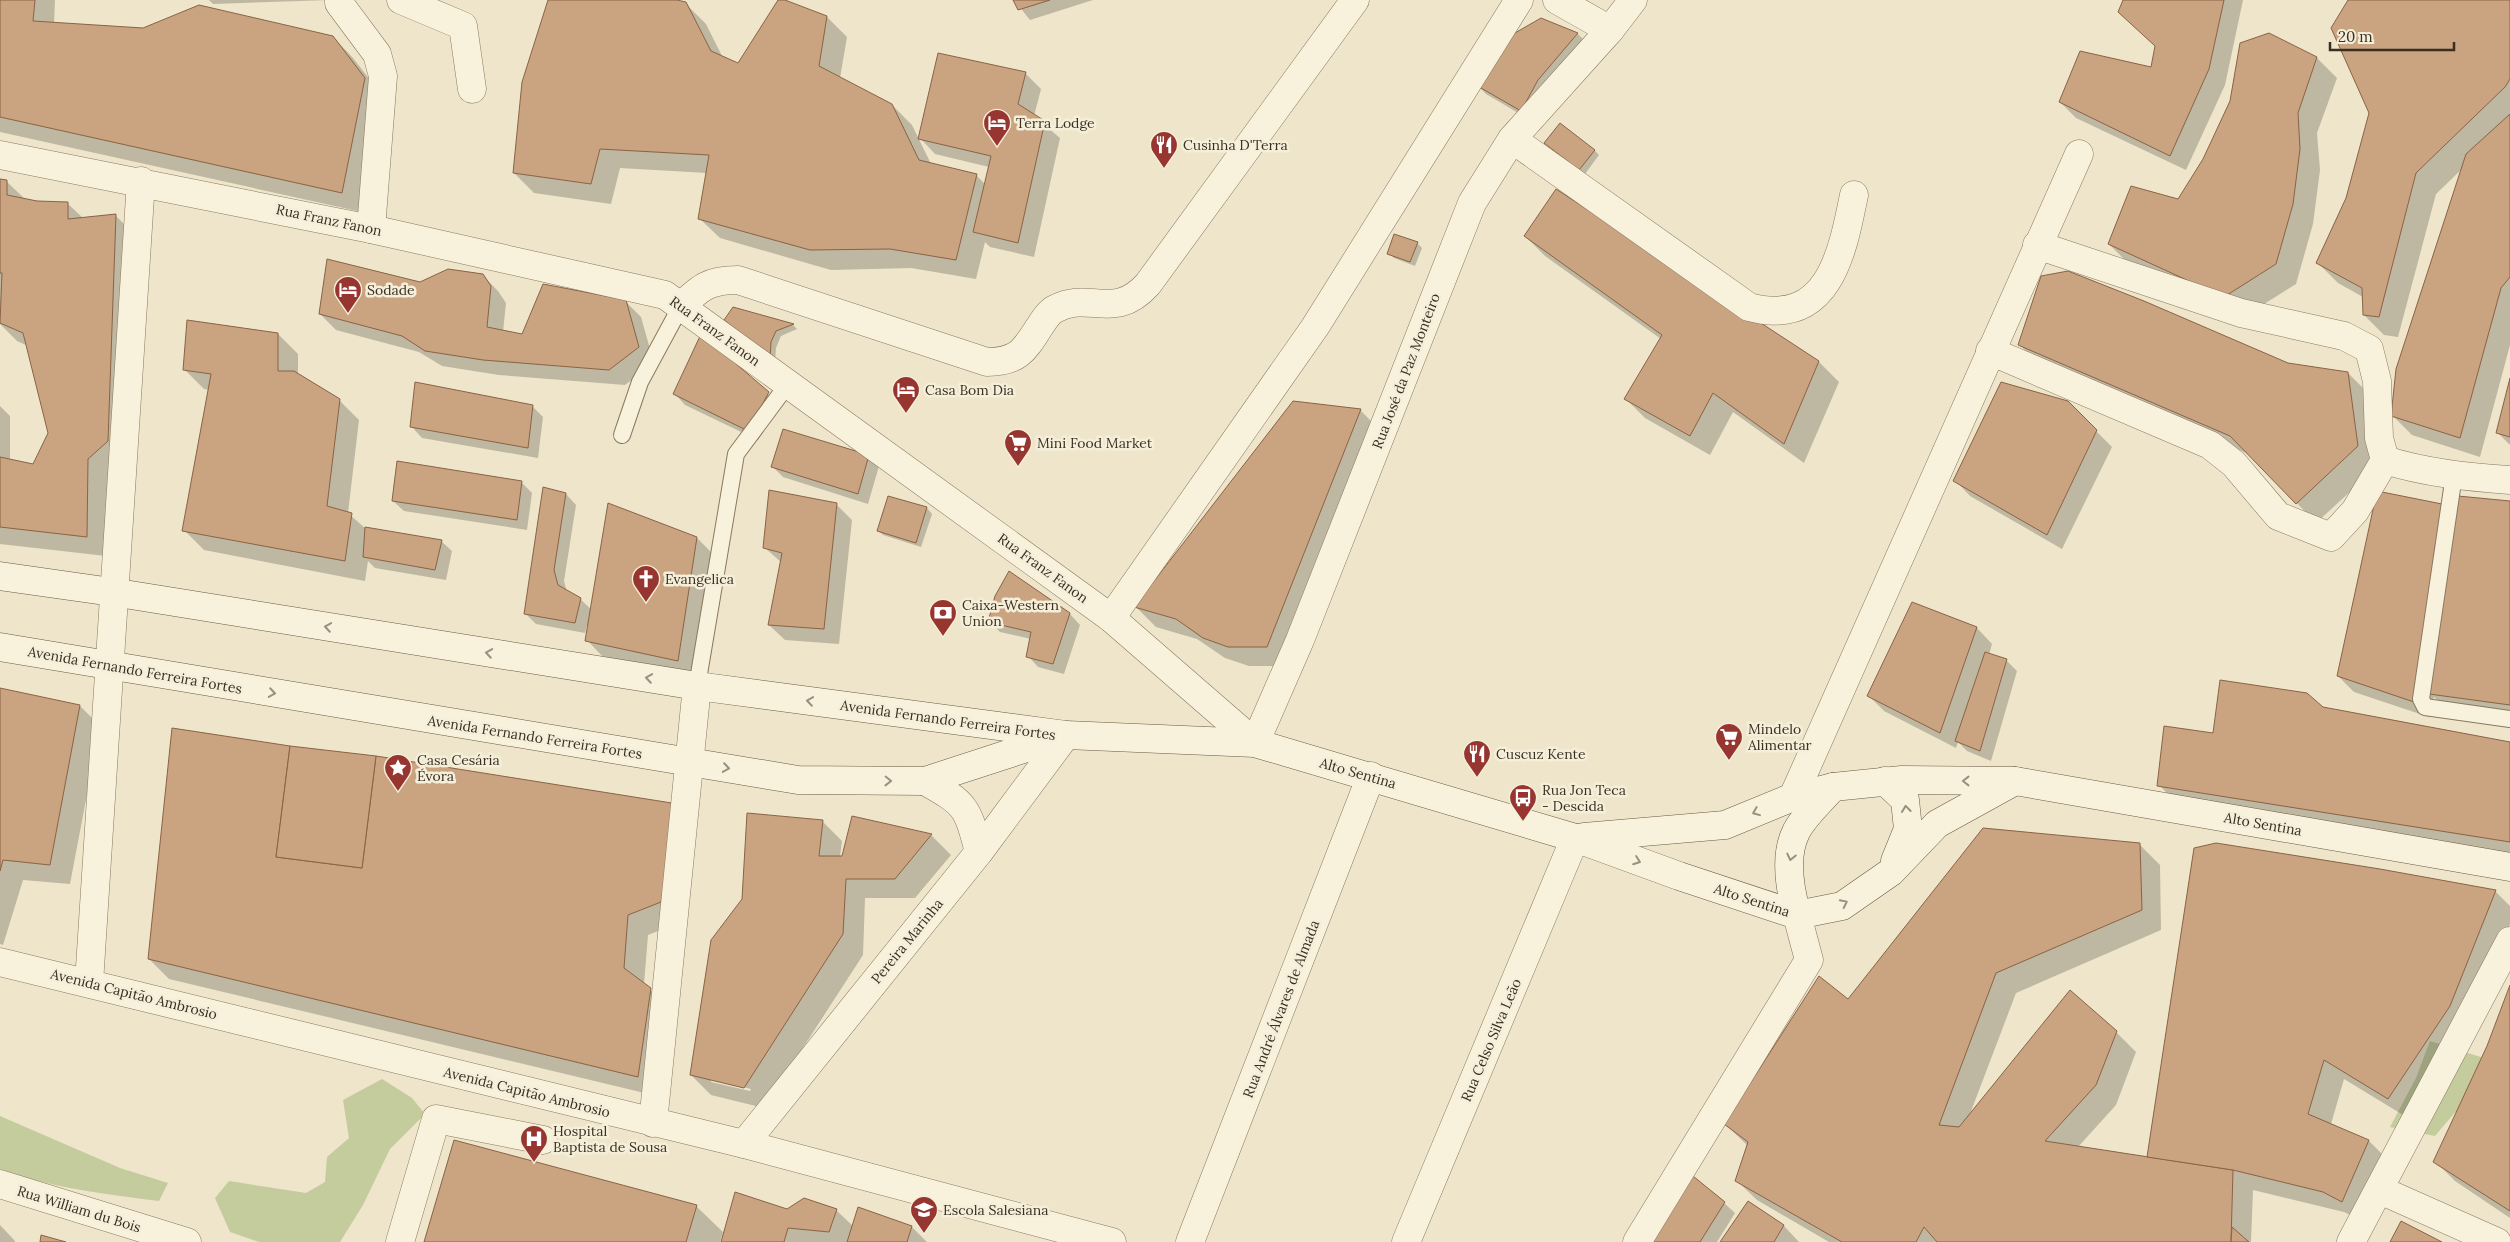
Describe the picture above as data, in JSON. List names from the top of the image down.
{
  "streets": {
    "street": [
      "Rua Franz Fanon",
      "Rua José da Paz Monteiro",
      "Avenida Fernando Ferreira Fortes",
      "Alto Sentina",
      "Pereira Marinha",
      "Avenida Capitão Ambrosio",
      "Rua André Álvares de Almada",
      "Rua Celso Silva Leão",
      "Rua William du Bois"
    ]
  },
  "crossings": [
    ["Rua Franz Fanon", "Rua José da Paz Monteiro"],
    ["Rua Franz Fanon", "Avenida Fernando Ferreira Fortes"],
    ["Rua Franz Fanon", "Alto Sentina"],
    ["Rua José da Paz Monteiro", "Avenida Fernando Ferreira Fortes"],
    ["Rua José da Paz Monteiro", "Alto Sentina"],
    ["Avenida Fernando Ferreira Fortes", "Alto Sentina"],
    ["Avenida Fernando Ferreira Fortes", "Pereira Marinha"],
    ["Alto Sentina", "Rua André Álvares de Almada"],
    ["Alto Sentina", "Rua Celso Silva Leão"],
    ["Pereira Marinha", "Avenida Capitão Ambrosio"]
  ],
  "places": {
    "hotel": ["Terra Lodge", "Sodade", "Casa Bom Dia"],
    "restaurant": ["Cusinha D'Terra", "Cuscuz Kente"],
    "supermarket": ["Mini Food Market", "Mindelo Alimentar"],
    "church": ["Evangelica"],
    "bank": ["Caixa-Western Union"],
    "place": ["Casa Cesária Évora"],
    "bus stop": ["Rua Jon Teca - Descida"],
    "hospital": ["Hospital Baptista de Sousa"],
    "school or university": ["Escola Salesiana"]
  },
  "scale_bar": "20 m"
}
